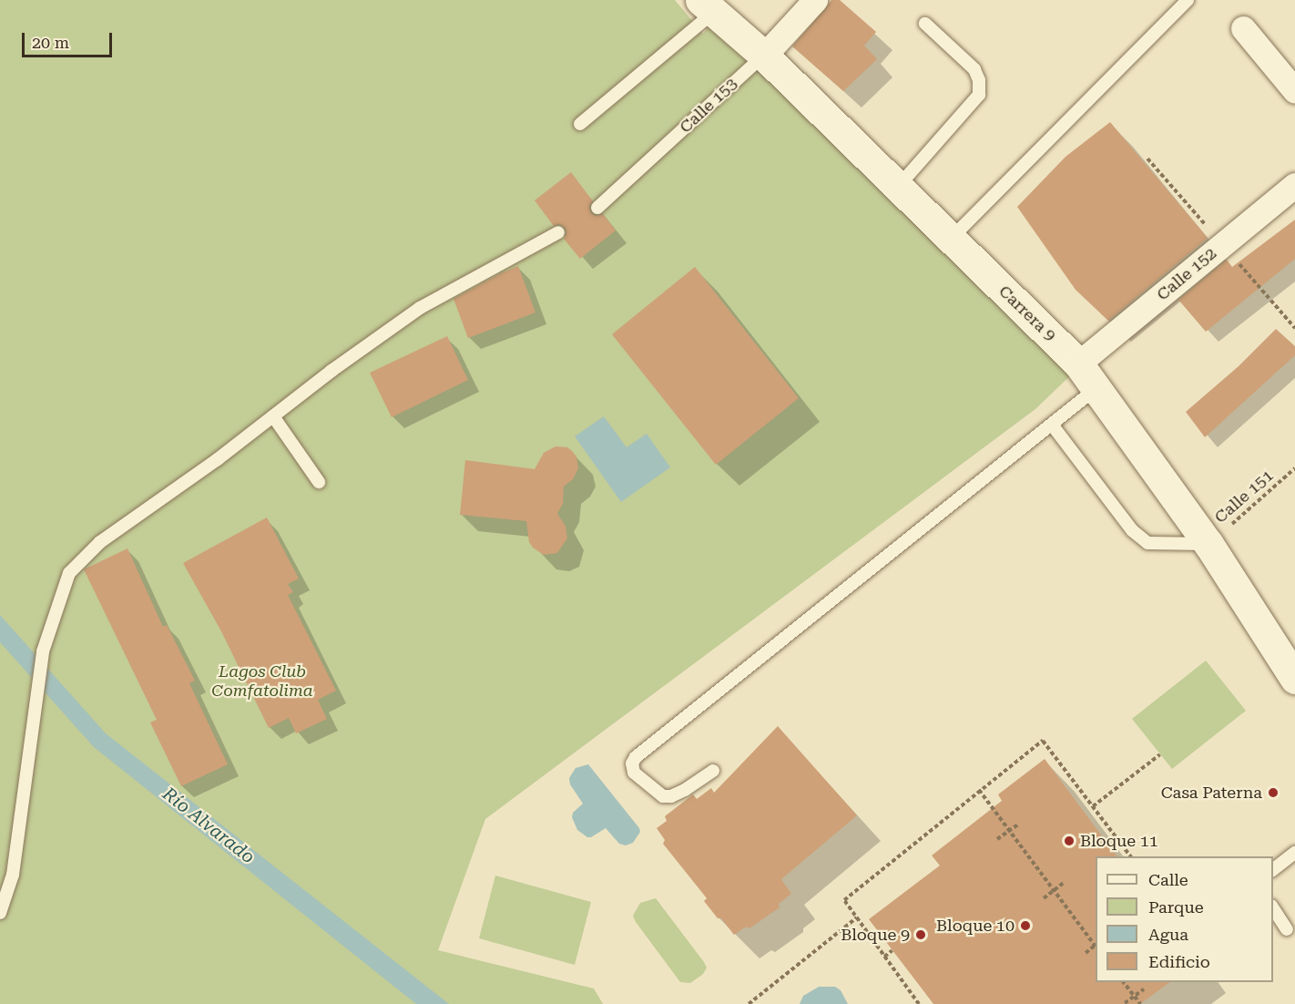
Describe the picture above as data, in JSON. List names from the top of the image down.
{
  "streets": {
    "street": ["Calle 153", "Calle 152", "Carrera 9"],
    "path": ["Calle 151"]
  },
  "crossings": [
    ["Calle 153", "Carrera 9"],
    ["Calle 152", "Carrera 9"],
    ["Carrera 9", "Calle 151"]
  ],
  "water": ["Río Alvarado"],
  "parks": ["Lagos Club Comfatolima"],
  "places": [
    "Casa Paterna",
    "Bloque 11",
    "Bloque 10",
    "Bloque 9"
  ],
  "legend": [
    "Calle",
    "Parque",
    "Agua",
    "Edificio"
  ],
  "scale_bar": "20 m"
}
